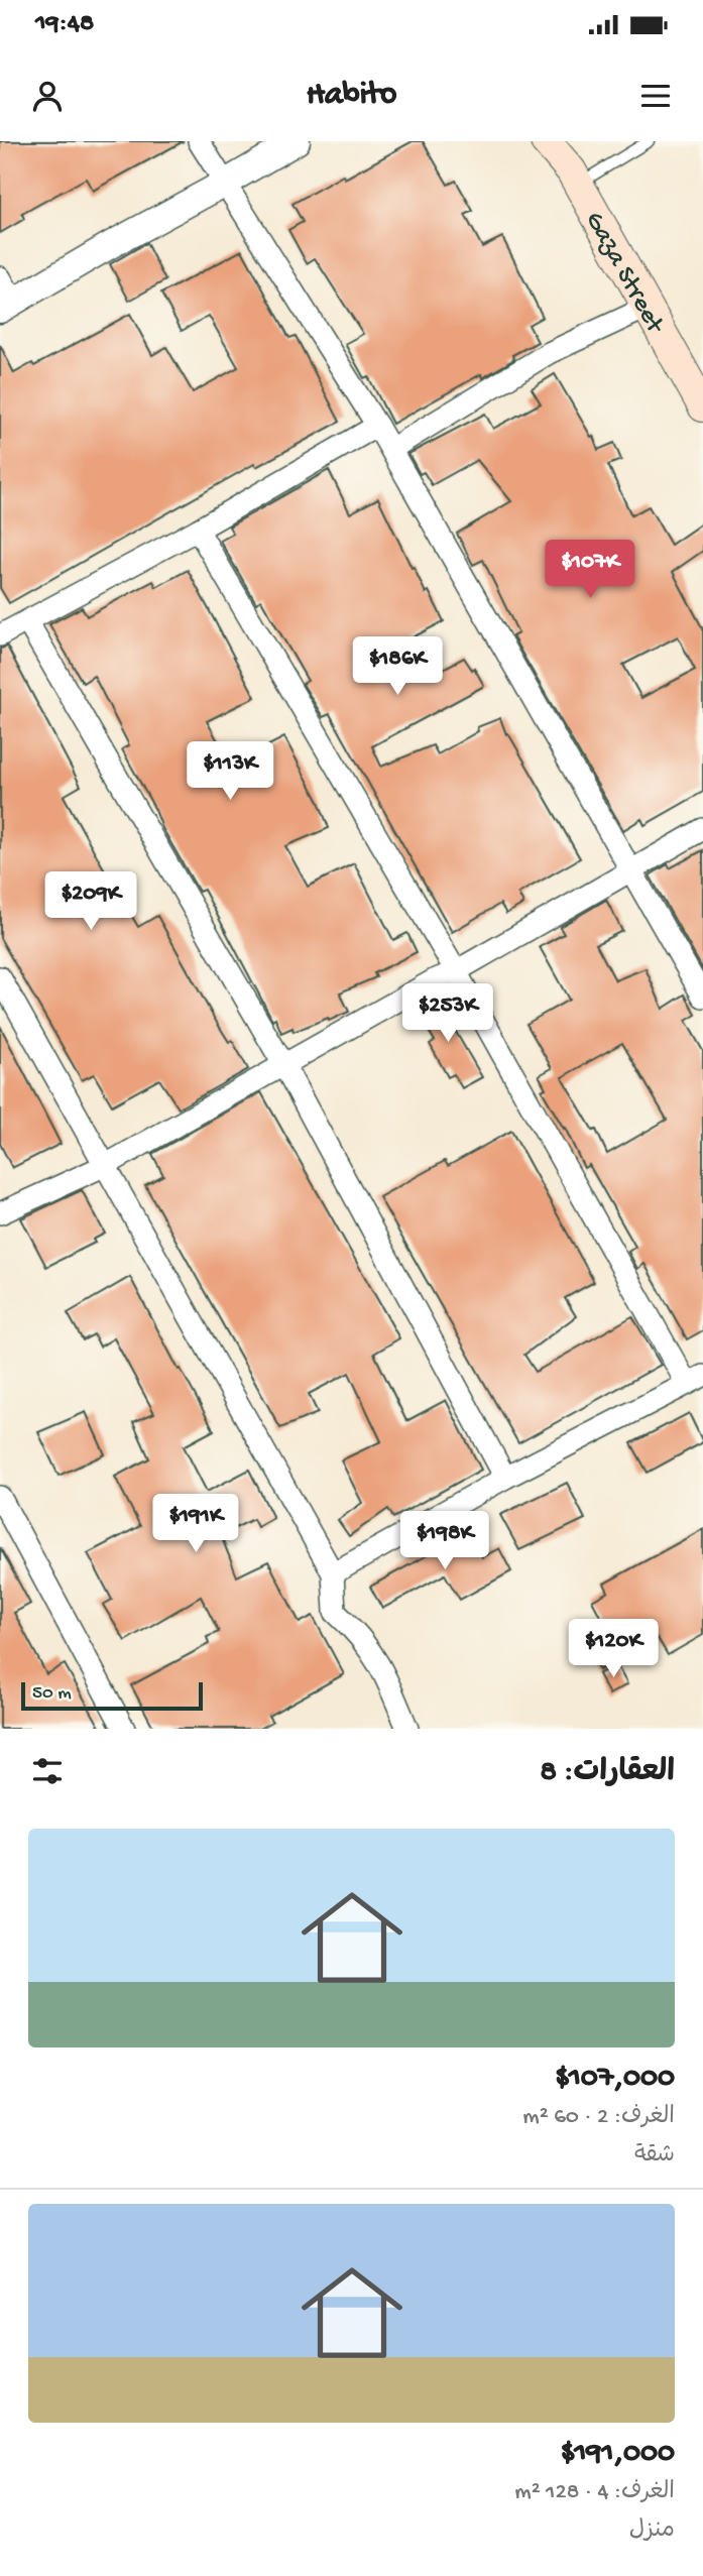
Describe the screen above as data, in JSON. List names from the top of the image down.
{
  "streets": {
    "main road": ["Gaza Street"]
  },
  "scale_bar": "50 m",
  "page": {
    "status": "19:48",
    "header": "Habito",
    "price": [
      "$107K",
      "$186K",
      "$113K",
      "$209K",
      "$253K",
      "$191K",
      "$198K",
      "$120K"
    ],
    "scale": "50 m",
    "heading": "العقارات: 8",
    "list": [
      {
        "name": "$107,000",
        "note": "الغرف: 2 · 60 m² · شقة"
      },
      {
        "name": "$191,000",
        "note": "الغرف: 4 · 128 m² · منزل"
      }
    ]
  }
}
